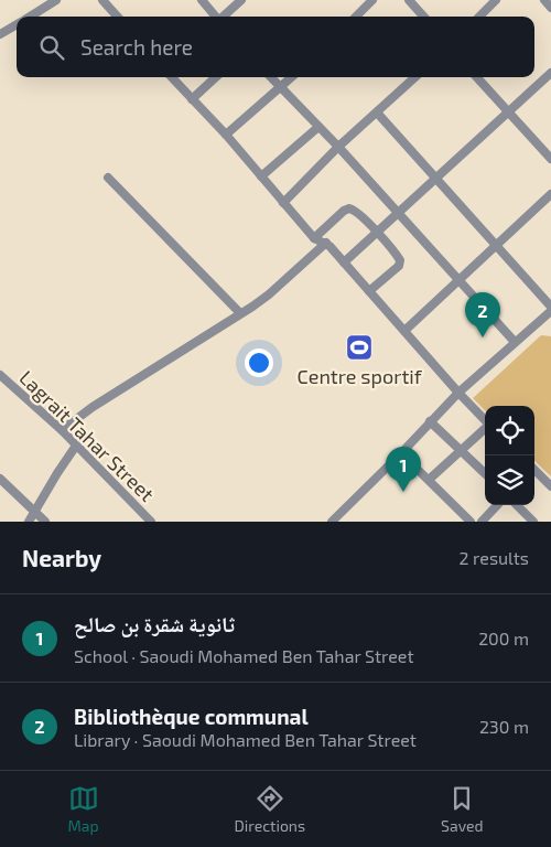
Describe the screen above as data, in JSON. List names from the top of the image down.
{
  "streets": {
    "street": ["Lagrait Tahar Street"]
  },
  "places": {
    "sports": ["Centre sportif"]
  },
  "page": {
    "search": "Search here",
    "pins": ["2", "1"],
    "heading": ["Nearby", "2 results"],
    "list": [
      {
        "mark": "1",
        "name": "ثانوية شقرة بن صالح",
        "note": "School · Saoudi Mohamed Ben Tahar Street",
        "value": "200 m"
      },
      {
        "mark": "2",
        "name": "Bibliothèque communal",
        "note": "Library · Saoudi Mohamed Ben Tahar Street",
        "value": "230 m"
      }
    ],
    "nav": ["Map", "Directions", "Saved"]
  }
}
